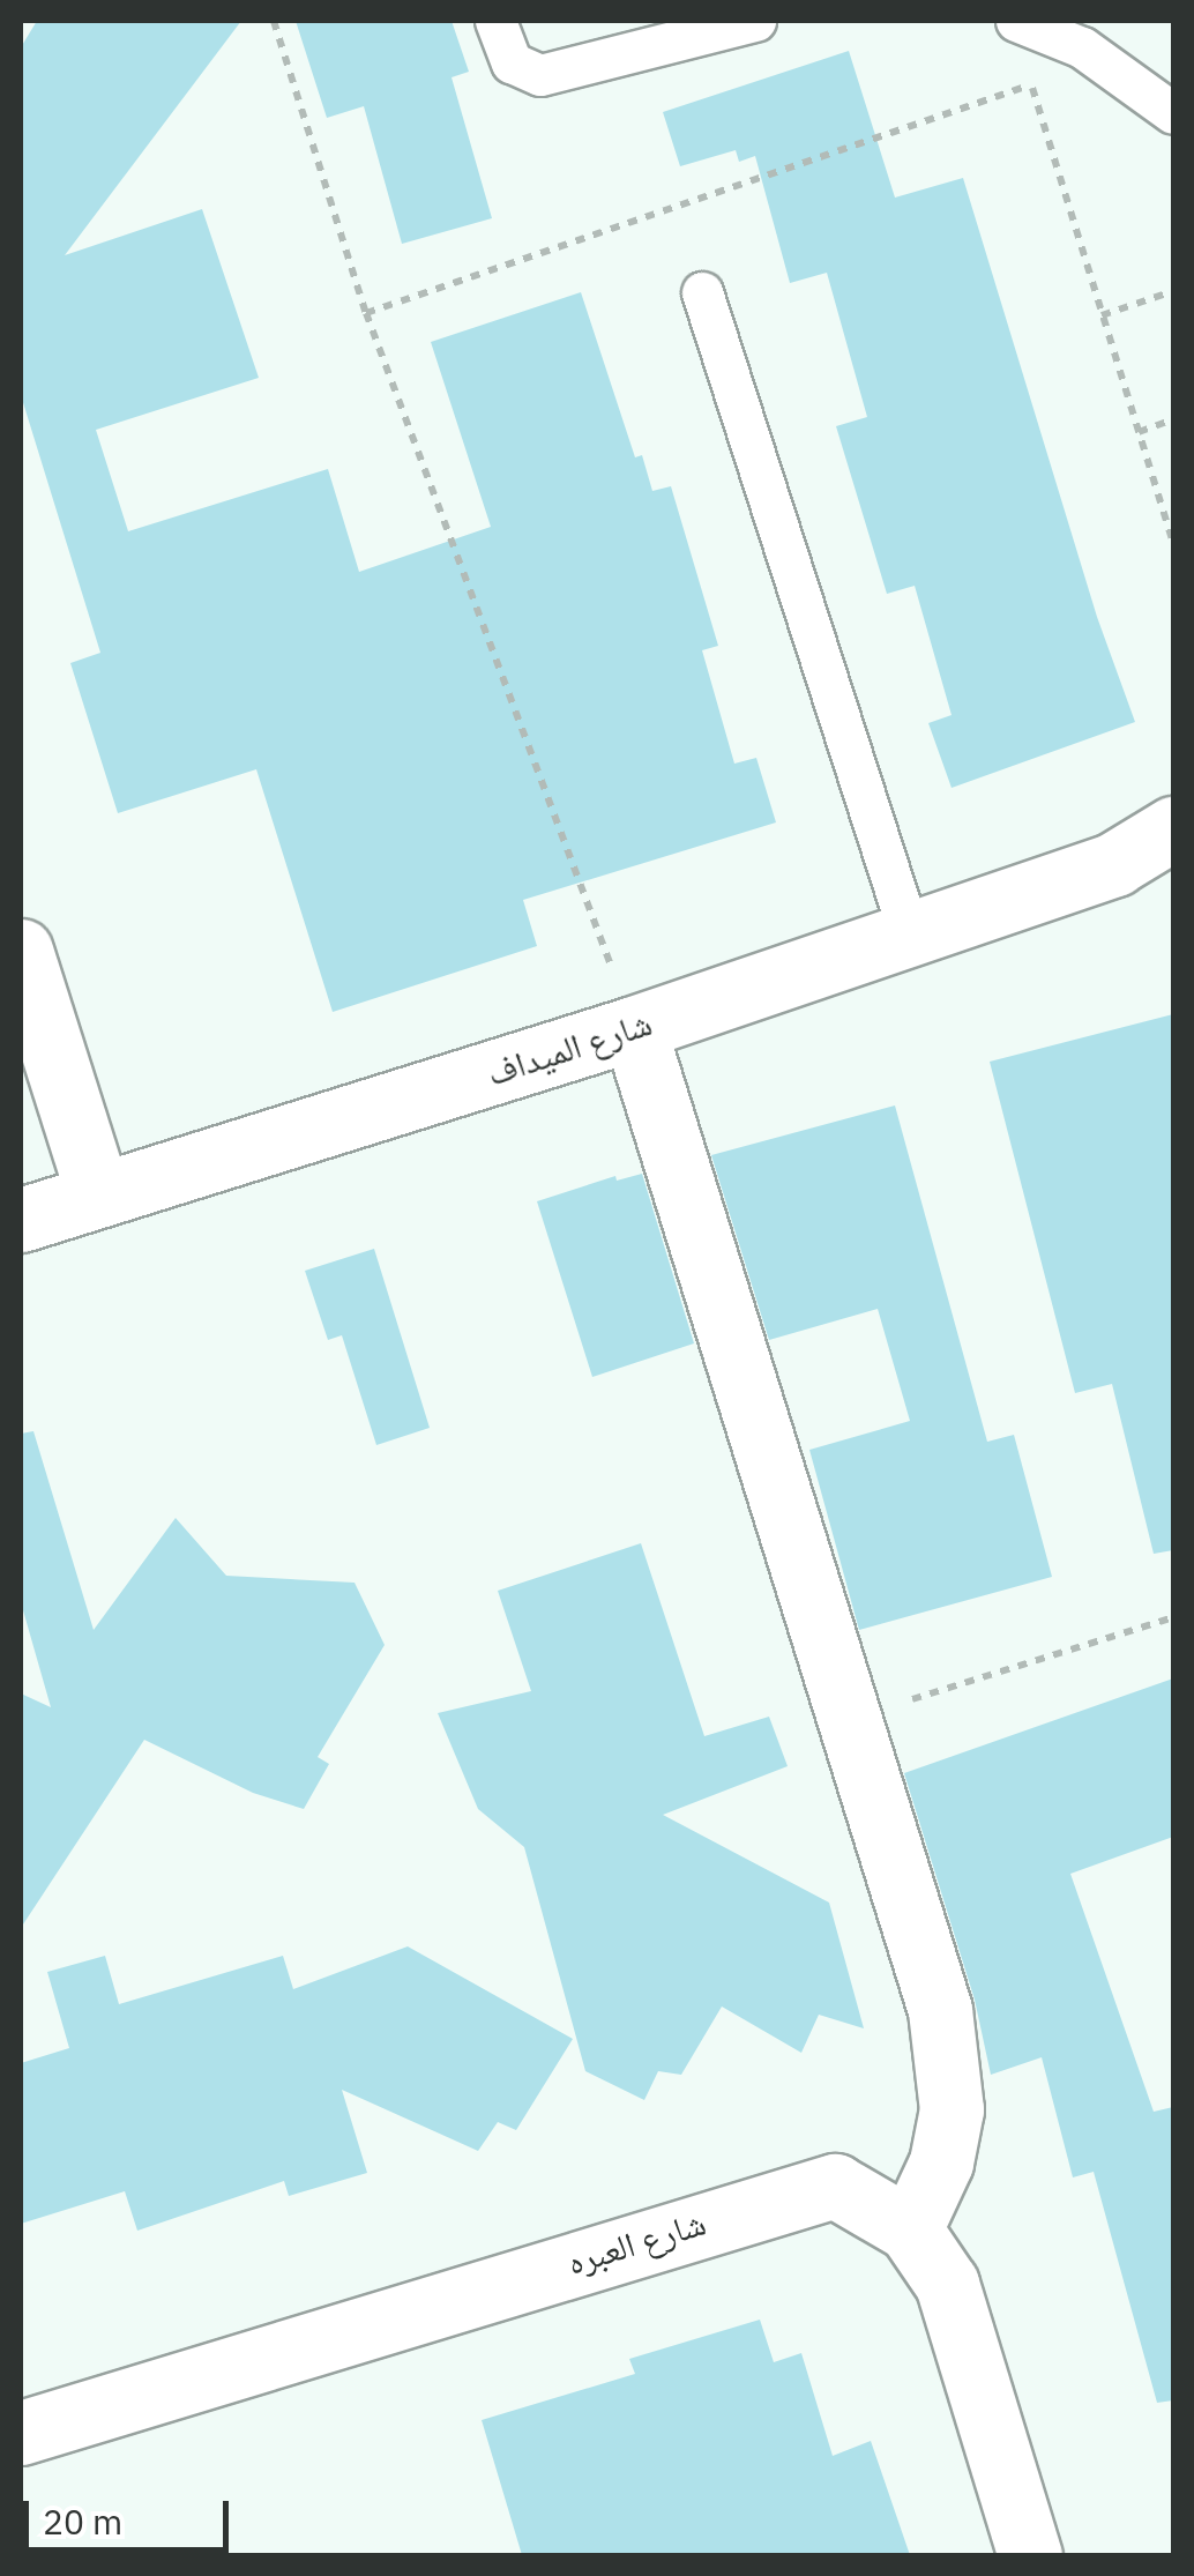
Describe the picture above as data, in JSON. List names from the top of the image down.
{
  "streets": {
    "street": ["شارع الميداف", "شارع العبره"]
  },
  "scale_bar": "20 m"
}
